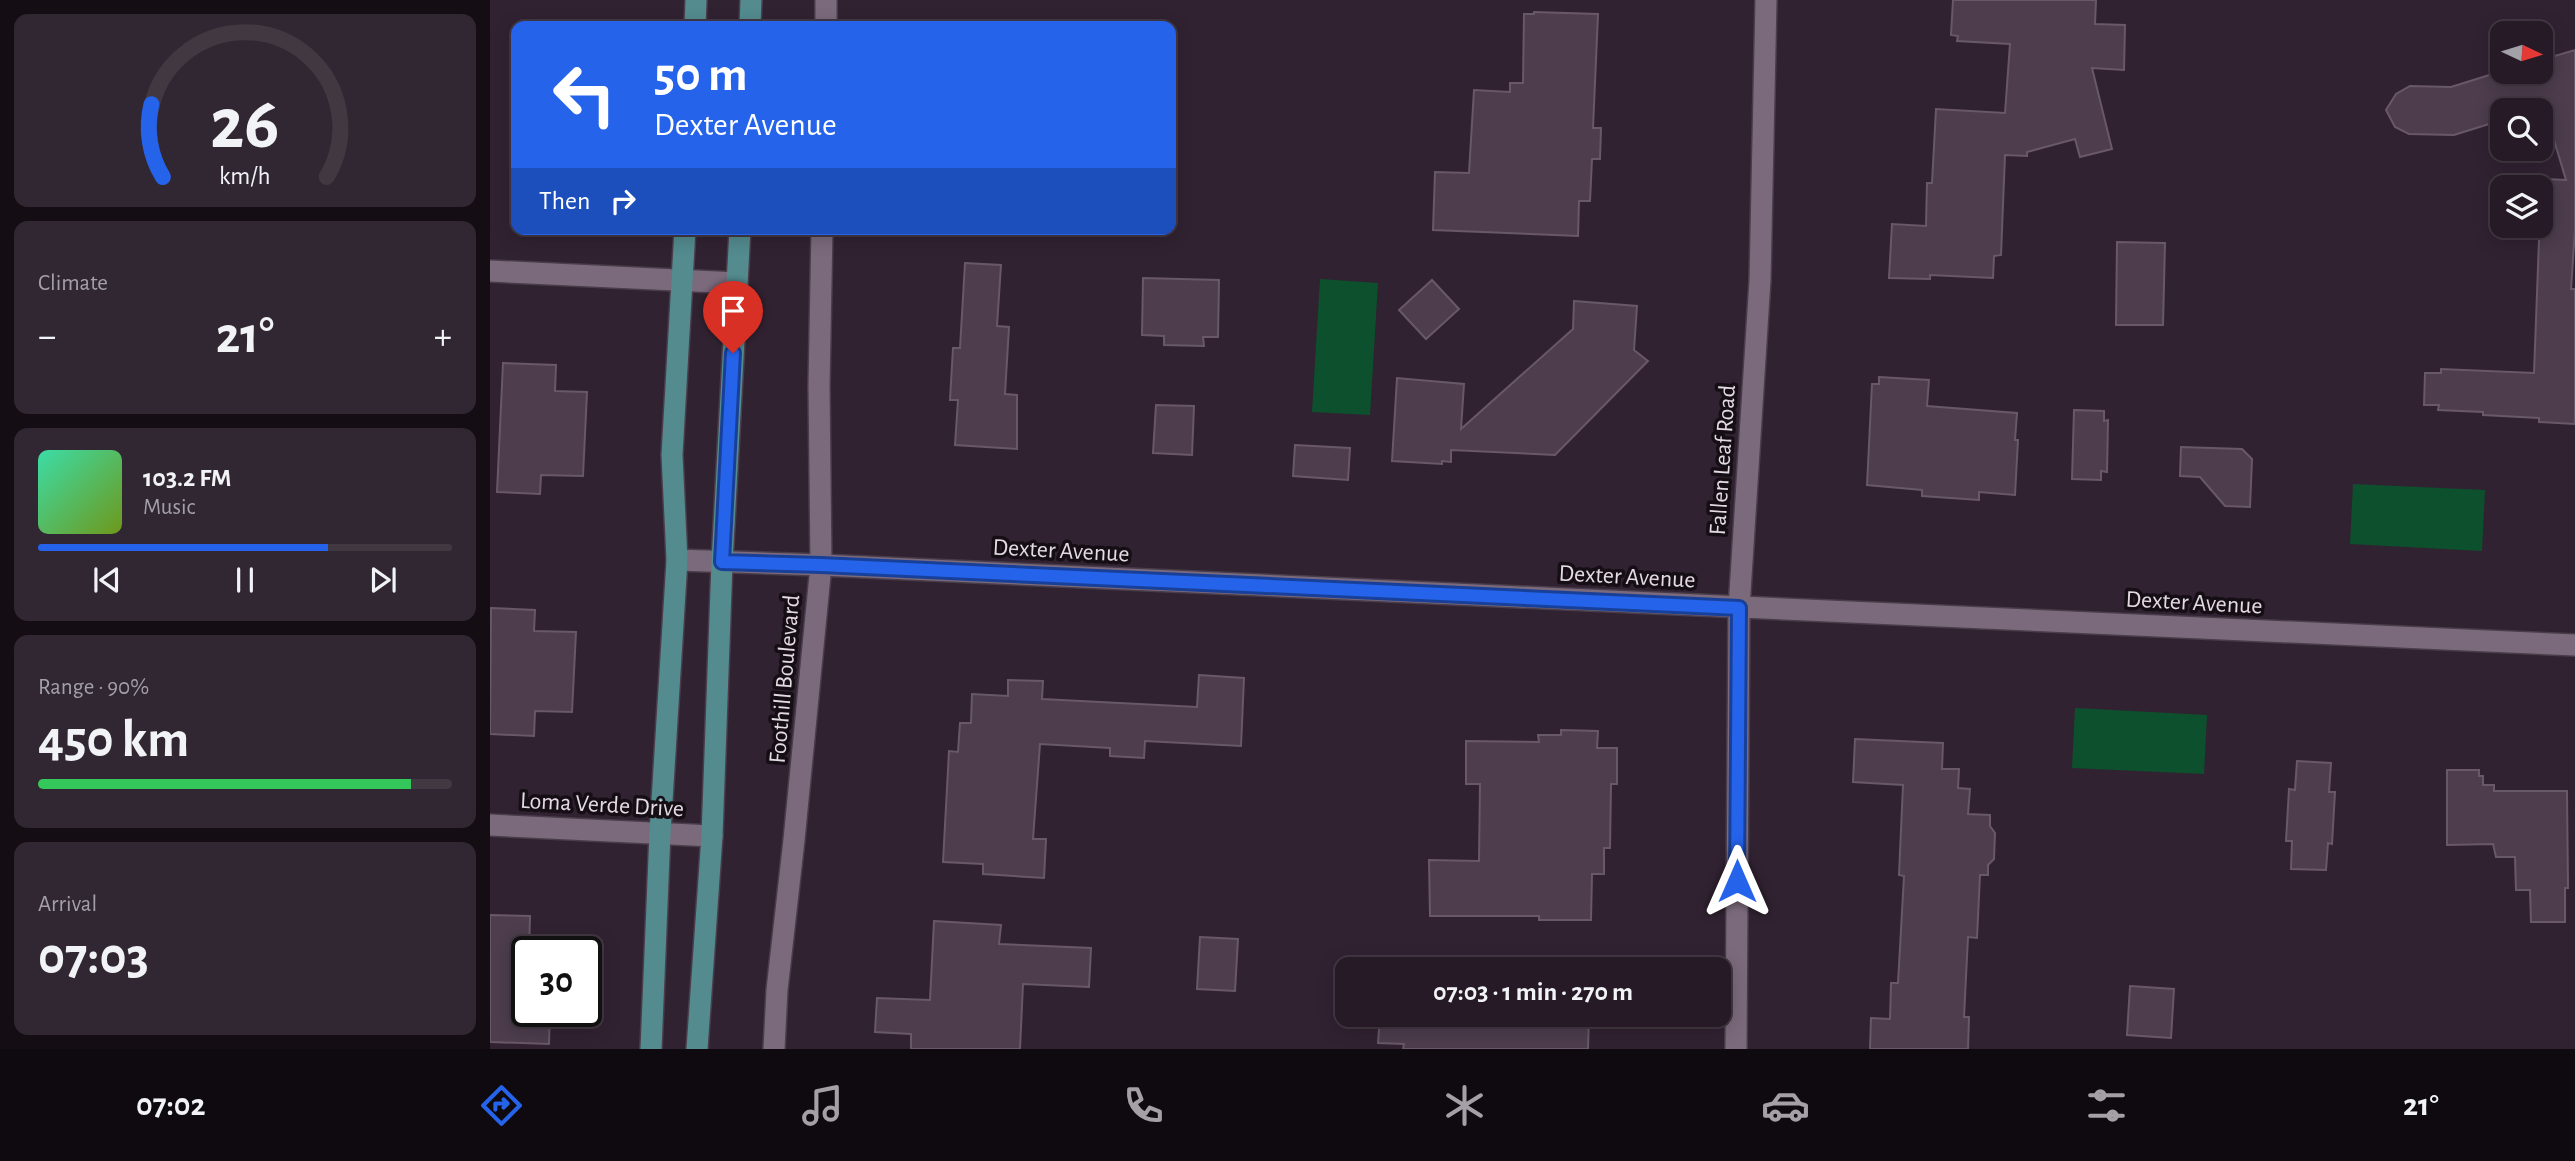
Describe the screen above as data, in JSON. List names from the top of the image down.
{
  "streets": {
    "street": [
      "Fallen Leaf Road",
      "Dexter Avenue",
      "Foothill Boulevard",
      "Loma Verde Drive"
    ]
  },
  "crossings": [
    ["Fallen Leaf Road", "Dexter Avenue"],
    ["Dexter Avenue", "Foothill Boulevard"]
  ],
  "north": "right",
  "page": {
    "turn": ["50 m", "Dexter Avenue"],
    "then": "Then",
    "tile": [
      "Climate",
      ["Range · 90%", "450 km"],
      ["Arrival", "07:03"]
    ],
    "heat": ["−", "21°", "+"],
    "song": ["103.2 FM", "Music"],
    "limit": "30",
    "trip": "07:03 · 1 min · 270 m",
    "tabs": ["07:02", "21°"],
    "gauge": ["26", "km/h"]
  }
}
